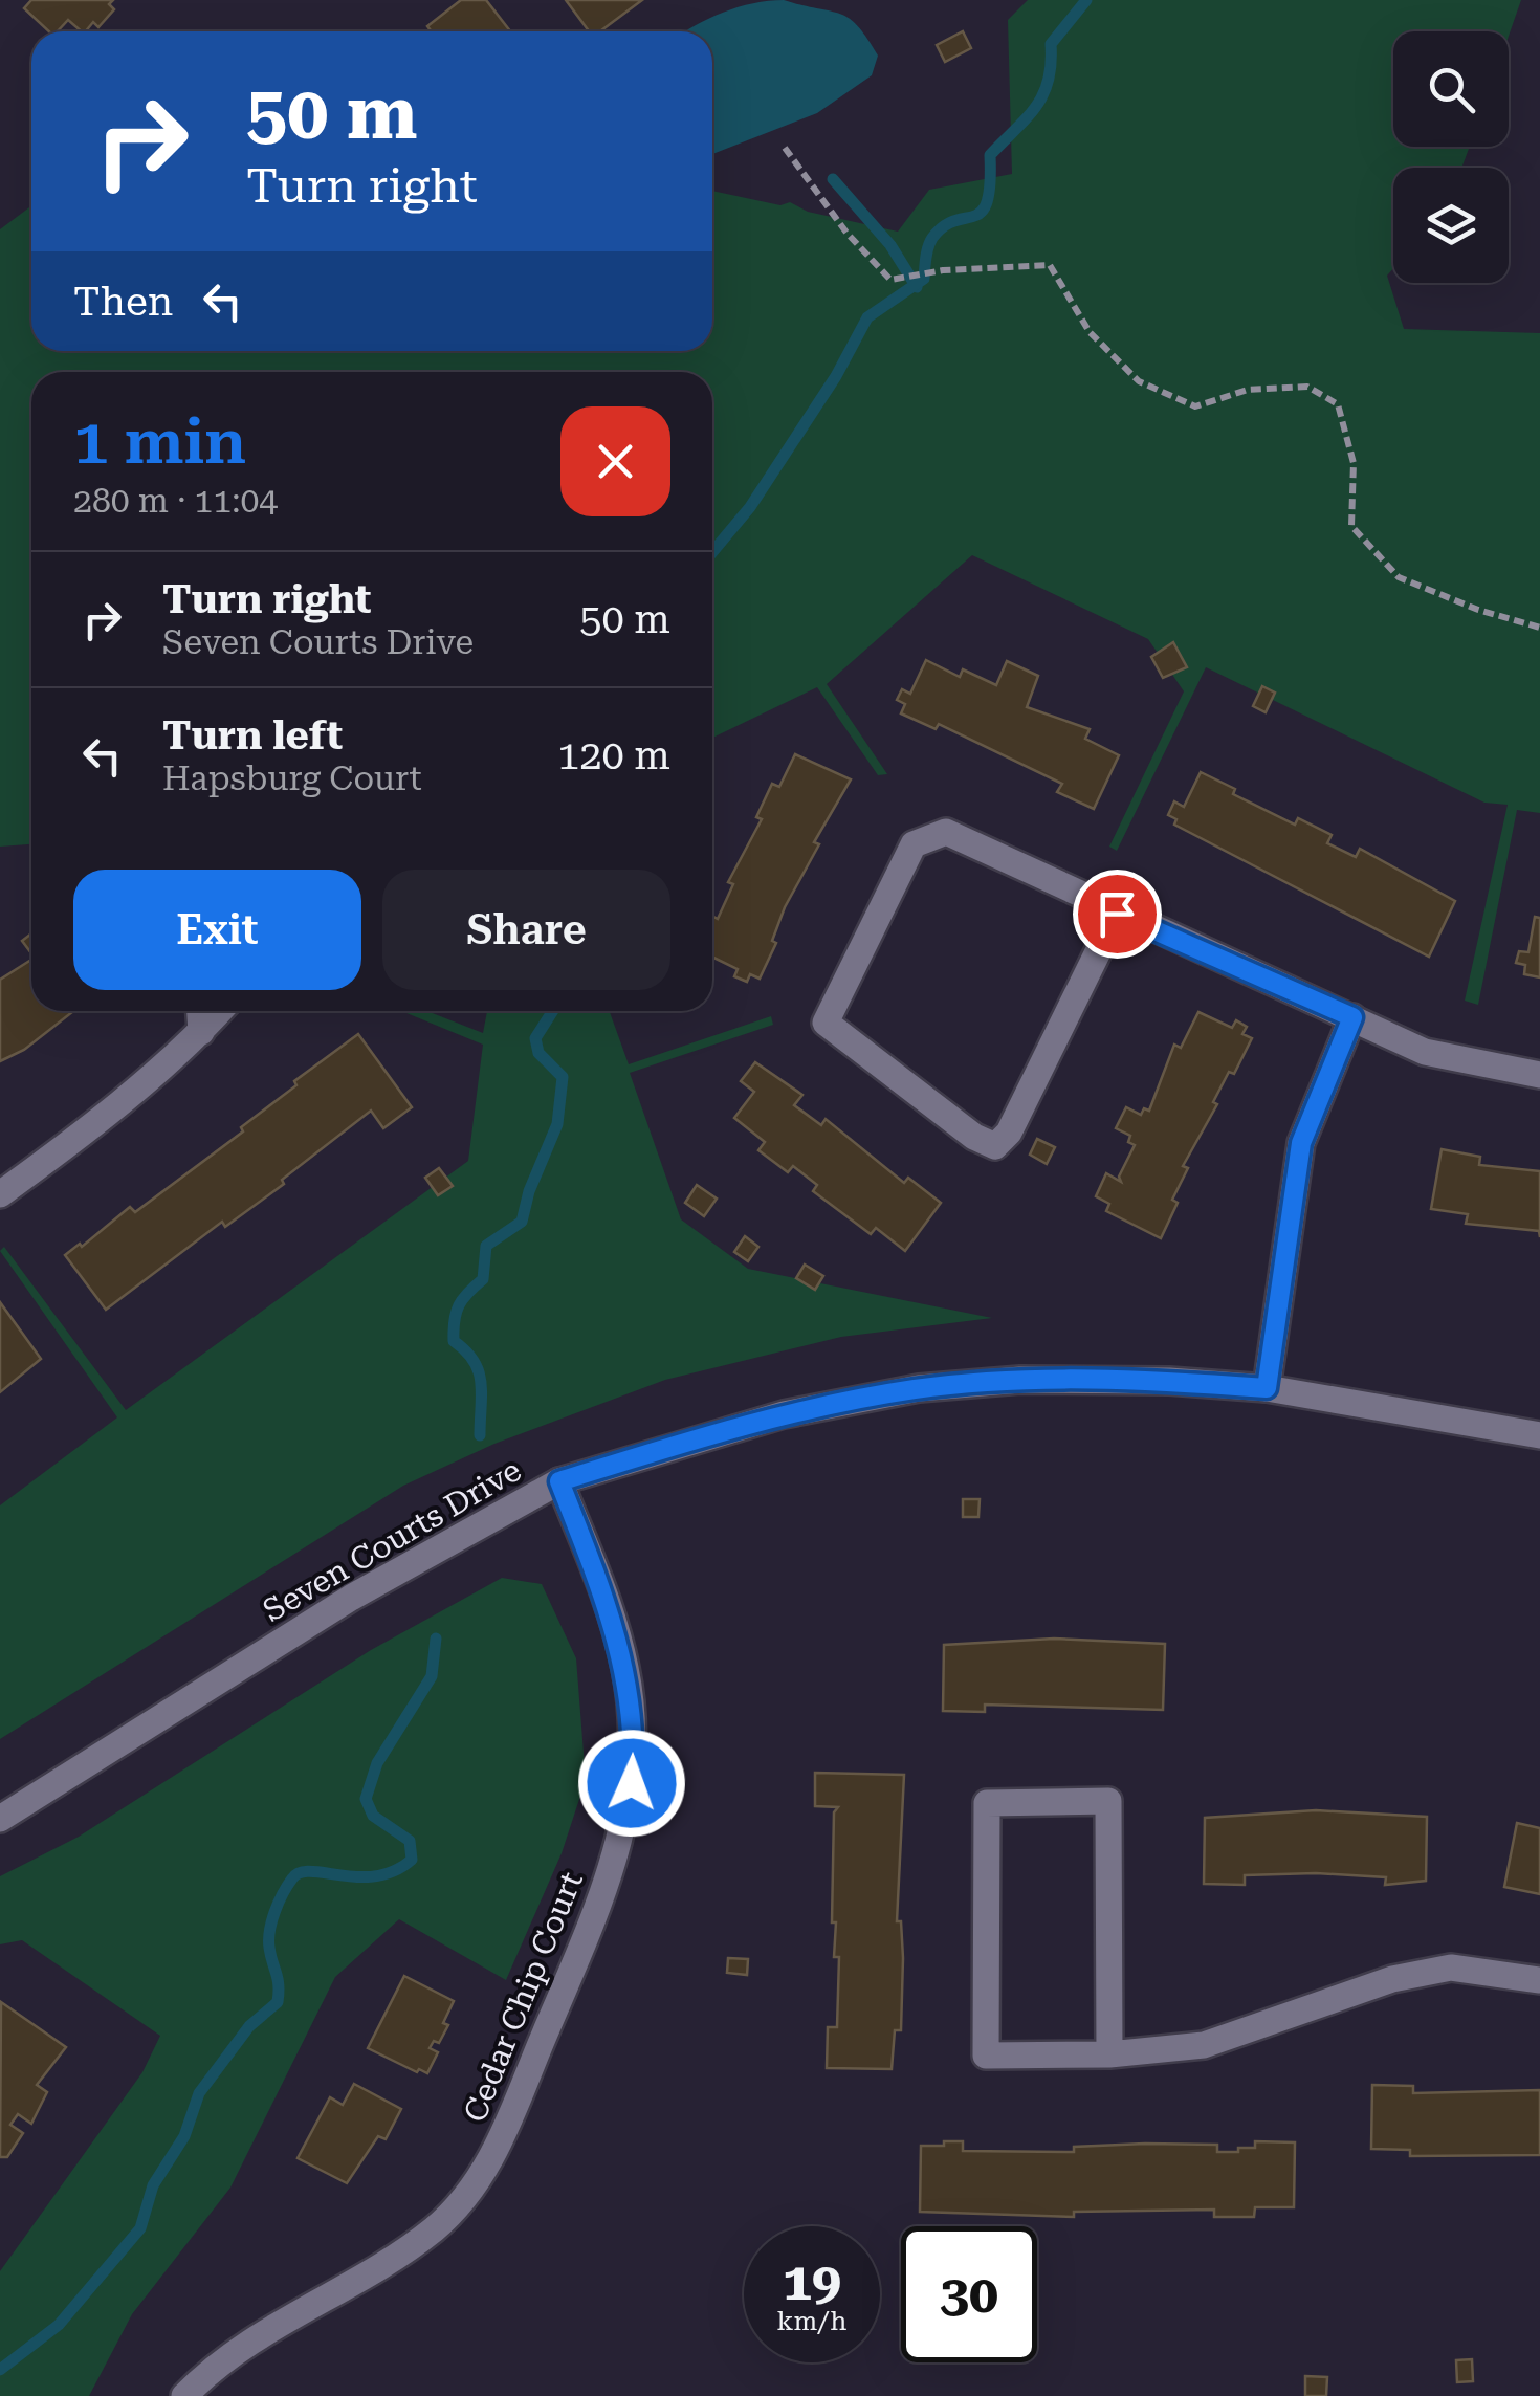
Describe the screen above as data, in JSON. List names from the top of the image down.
{
  "streets": {
    "street": ["Seven Courts Drive", "Cedar Chip Court"]
  },
  "crossings": [
    ["Seven Courts Drive", "Cedar Chip Court"]
  ],
  "page": {
    "turn": ["50 m", "Turn right"],
    "then": "Then",
    "heading": ["1 min", "280 m · 11:04"],
    "list": [
      {
        "name": "Turn right",
        "note": "Seven Courts Drive",
        "value": "50 m"
      },
      {
        "name": "Turn left",
        "note": "Hapsburg Court",
        "value": "120 m"
      }
    ],
    "buttons": ["Exit", "Share"],
    "speed": "19 km/h",
    "limit": "30"
  }
}
